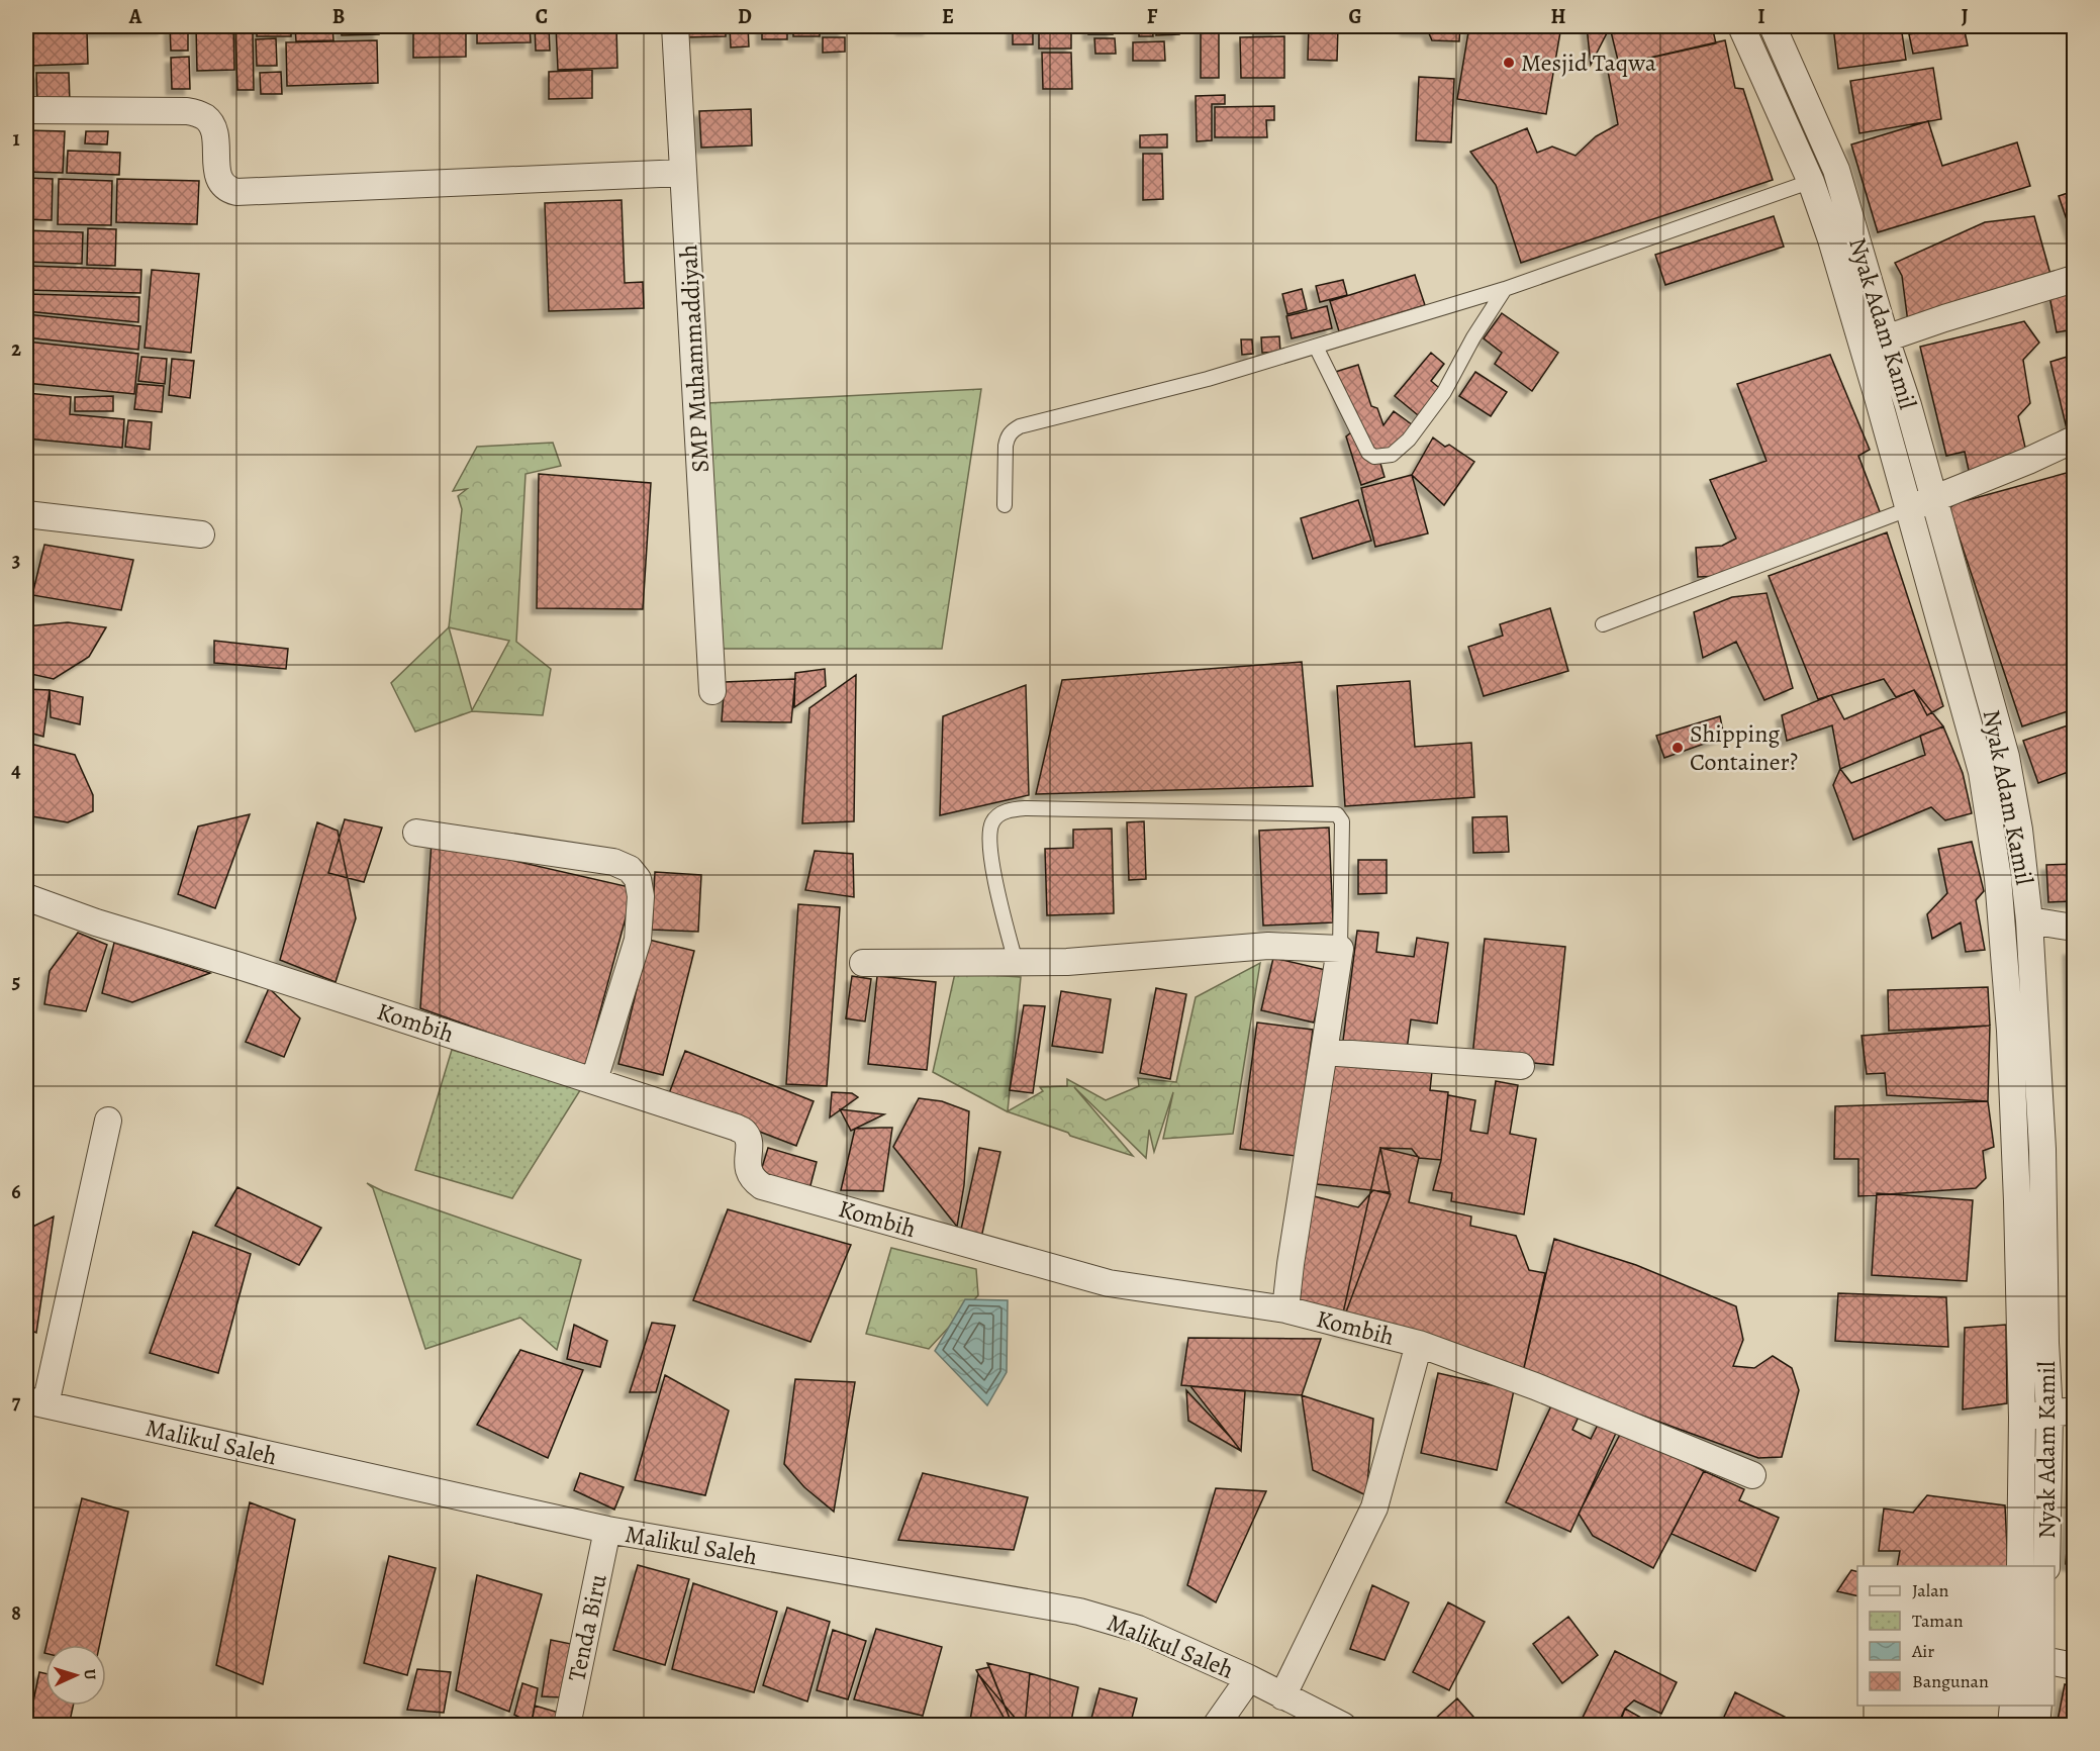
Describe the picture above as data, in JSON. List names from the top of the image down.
{
  "streets": {
    "street": [
      "Nyak Adam Kamil",
      "SMP Muhammaddiyah",
      "Kombih",
      "Malikul Saleh",
      "Tenda Biru"
    ]
  },
  "crossings": [
    ["Kombih", "Malikul Saleh"],
    ["Malikul Saleh", "Tenda Biru"]
  ],
  "places": ["Mesjid Taqwa", "Shipping Container?"],
  "legend": [
    "Jalan",
    "Taman",
    "Air",
    "Bangunan"
  ],
  "north": "right",
  "grid": {
    "columns": [
      "A",
      "B",
      "C",
      "D",
      "E",
      "F",
      "G",
      "H",
      "I",
      "J"
    ],
    "rows": [
      "1",
      "2",
      "3",
      "4",
      "5",
      "6",
      "7",
      "8"
    ]
  }
}
